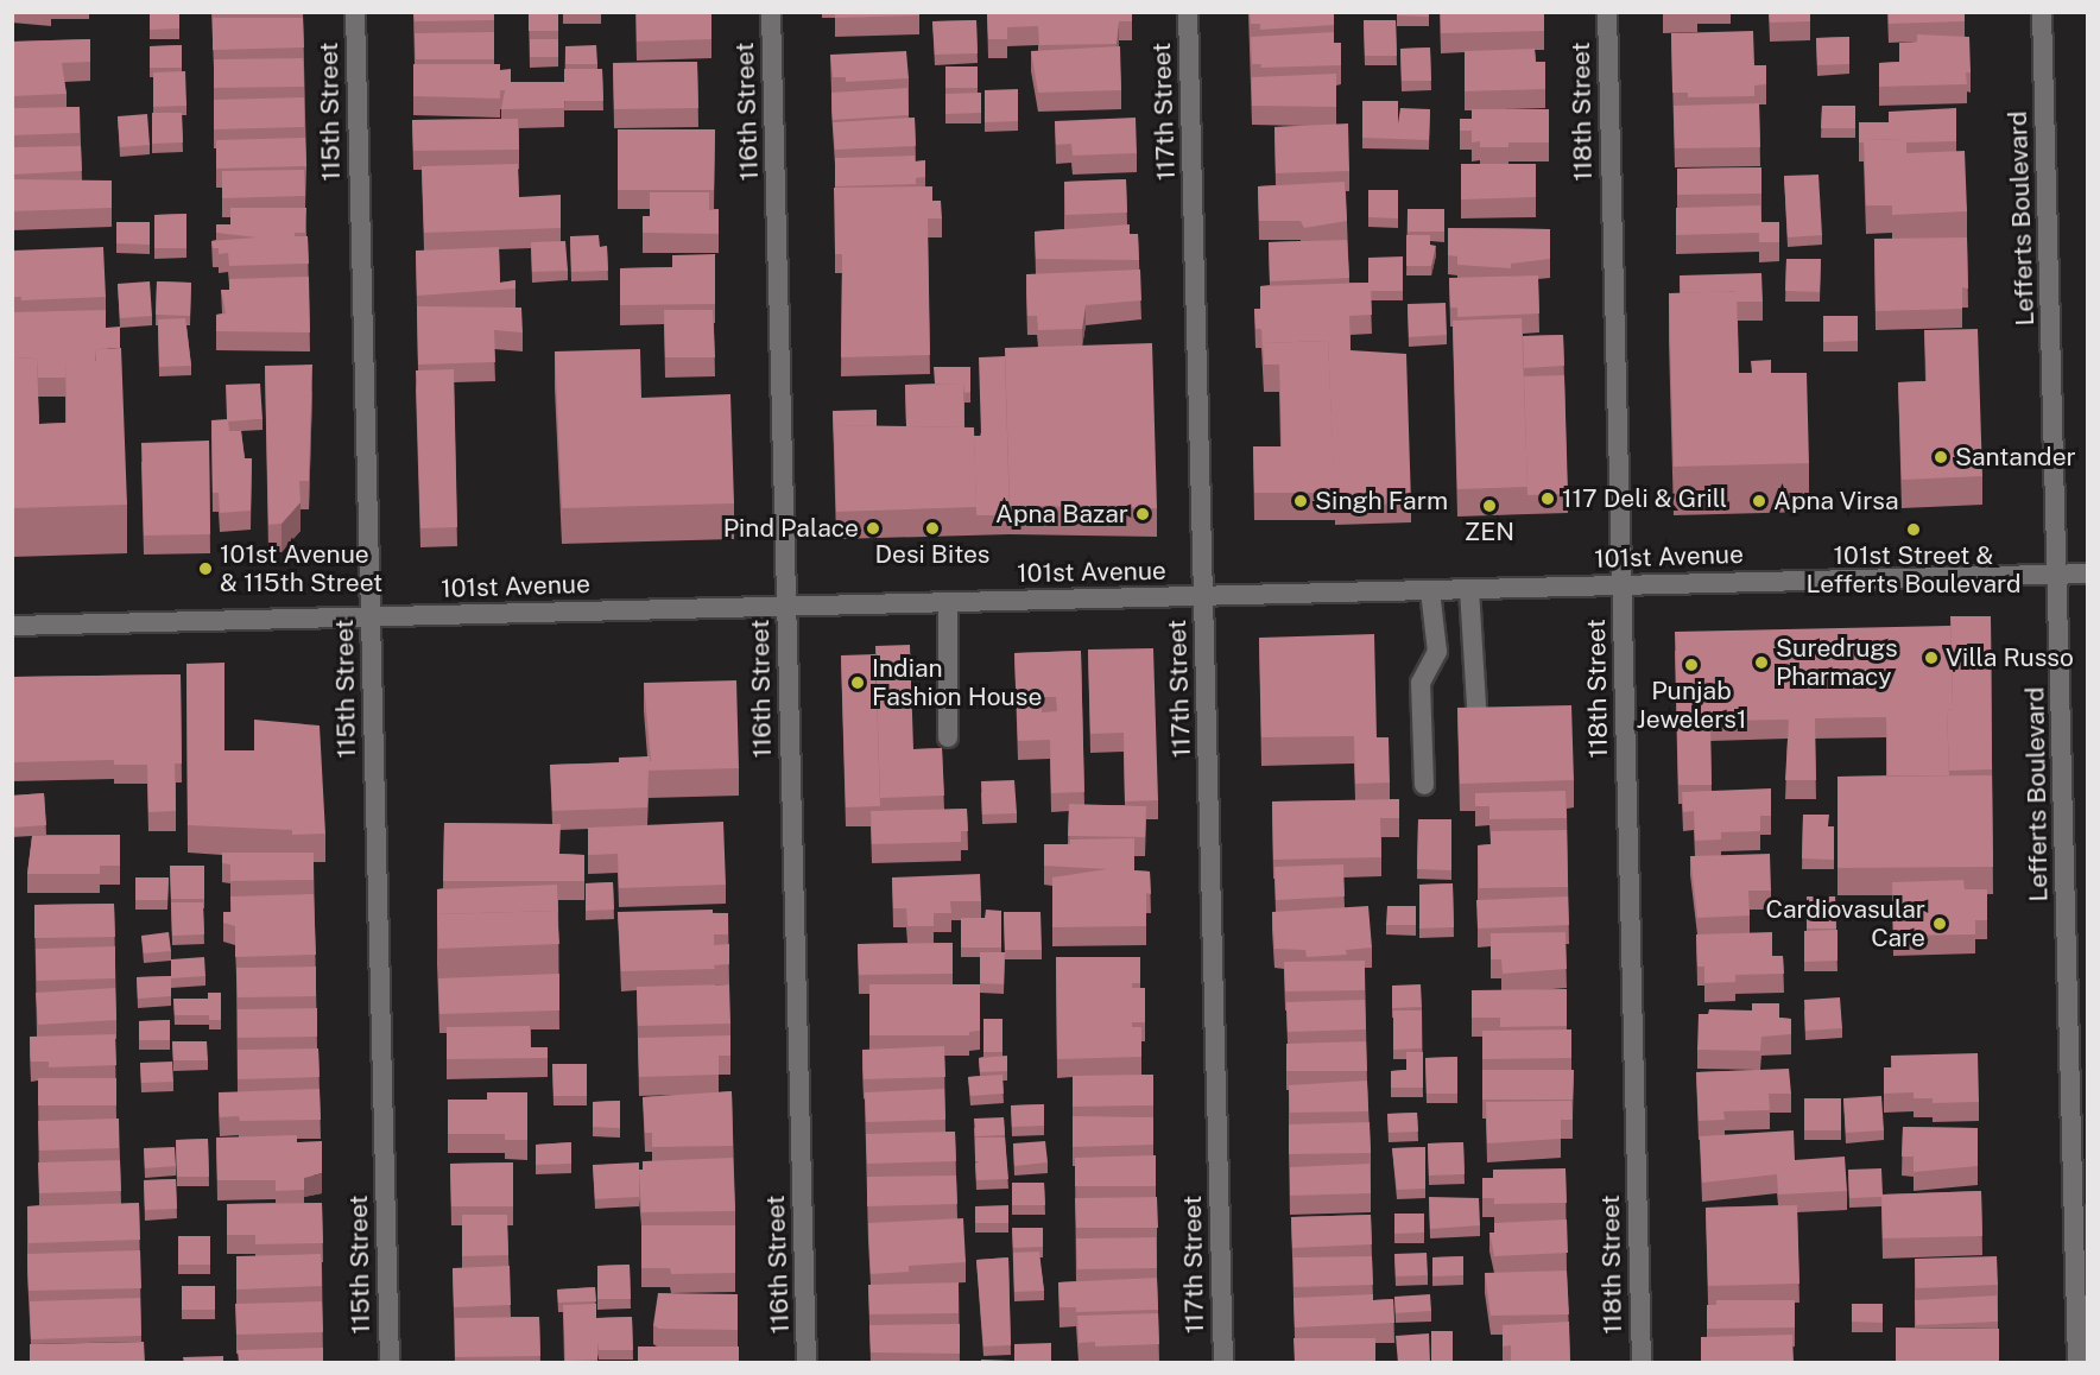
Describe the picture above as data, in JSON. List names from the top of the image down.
{
  "streets": {
    "street": [
      "115th Street",
      "116th Street",
      "117th Street",
      "118th Street",
      "Lefferts Boulevard",
      "101st Avenue"
    ]
  },
  "crossings": [
    ["115th Street", "101st Avenue"],
    ["116th Street", "101st Avenue"],
    ["117th Street", "101st Avenue"],
    ["118th Street", "101st Avenue"],
    ["Lefferts Boulevard", "101st Avenue"]
  ],
  "places": [
    "Santander",
    "117 Deli & Grill",
    "Singh Farm",
    "Apna Virsa",
    "ZEN",
    "Apna Bazar",
    "Pind Palace",
    "Desi Bites",
    "101st Street & Lefferts Boulevard",
    "101st Avenue & 115th Street",
    "Villa Russo",
    "Suredrugs Pharmacy",
    "Punjab Jewelers1",
    "Indian Fashion House",
    "Cardiovasular Care"
  ]
}
